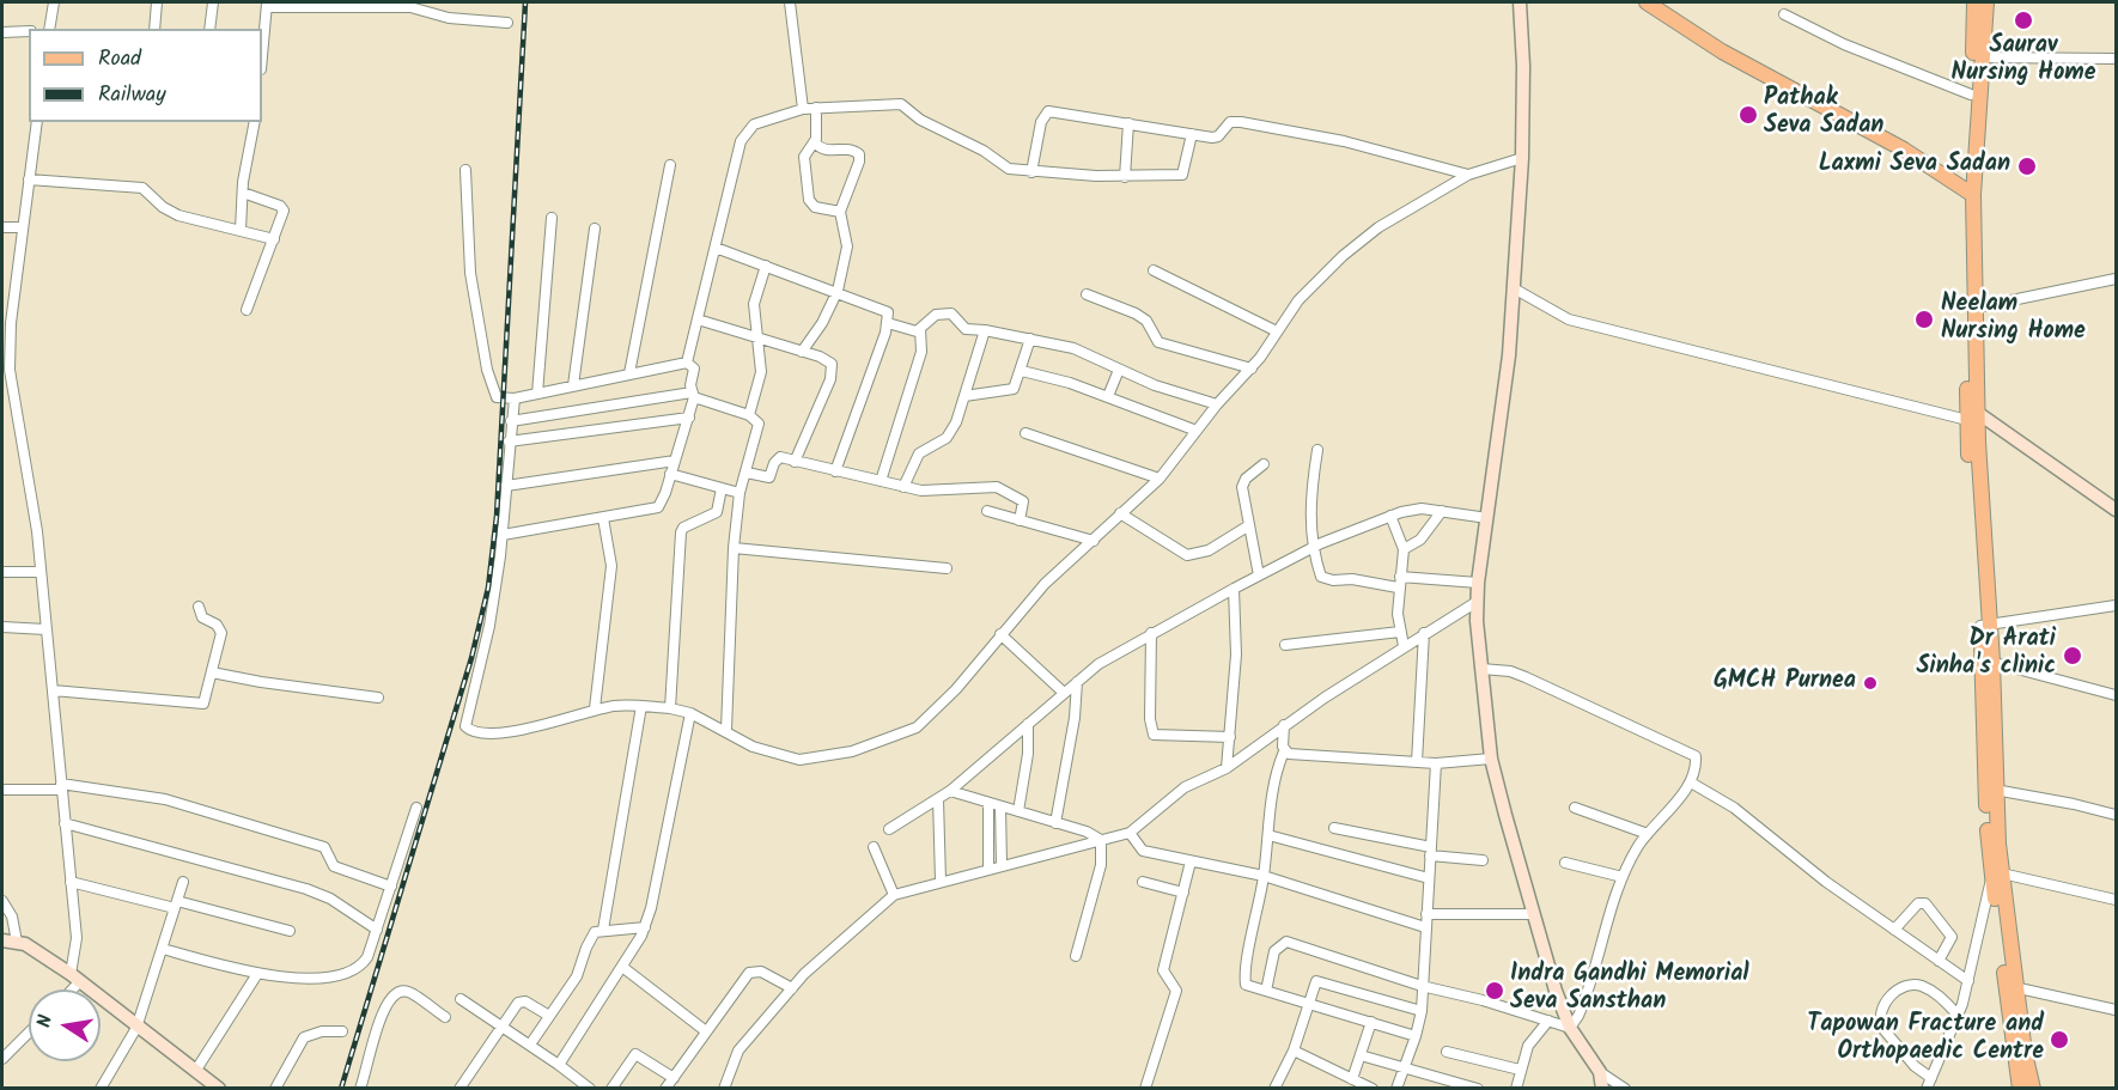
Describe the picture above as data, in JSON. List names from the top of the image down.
{
  "places": [
    "Saurav Nursing Home",
    "Pathak Seva Sadan",
    "Laxmi Seva Sadan",
    "Neelam Nursing Home",
    "Dr Arati Sinha's clinic",
    "GMCH Purnea",
    "Indra Gandhi Memorial Seva Sansthan",
    "Tapowan Fracture and Orthopaedic Centre"
  ],
  "legend": ["Road", "Railway"],
  "north": "left"
}
